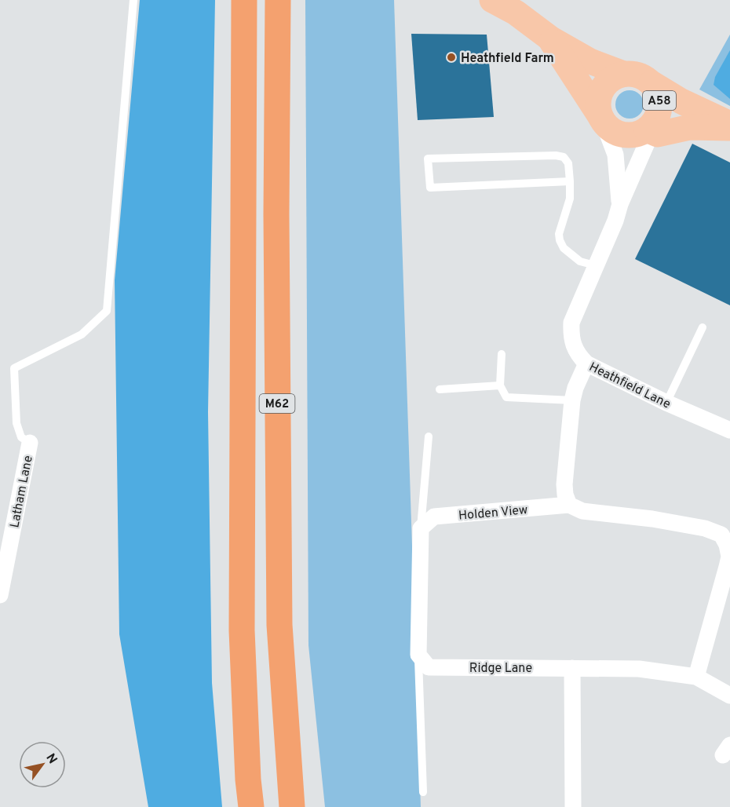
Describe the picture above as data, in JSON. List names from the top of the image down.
{
  "streets": {
    "highway": ["M62"],
    "main road": ["A58"],
    "street": [
      "Heathfield Lane",
      "Latham Lane",
      "Holden View",
      "Ridge Lane"
    ]
  },
  "crossings": [
    ["A58", "Heathfield Lane"]
  ],
  "places": ["Heathfield Farm"],
  "north": "top right"
}
